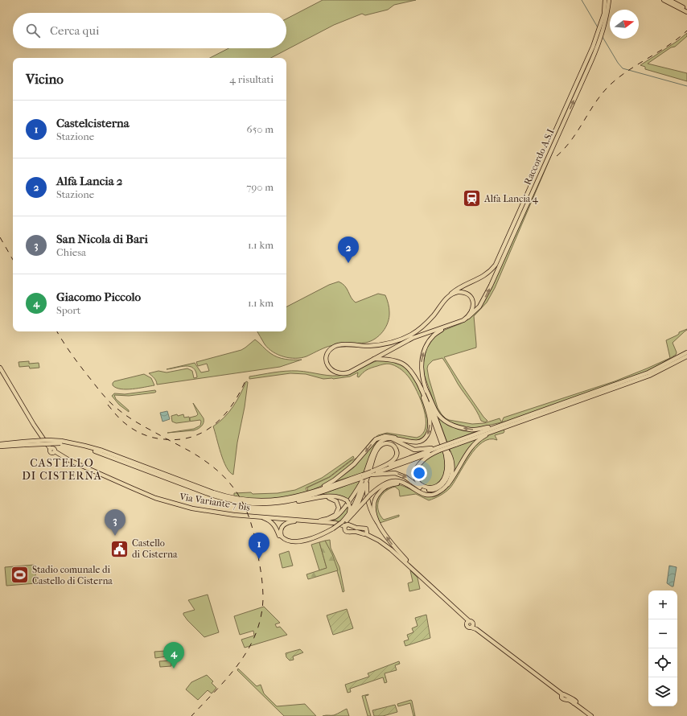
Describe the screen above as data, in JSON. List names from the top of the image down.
{
  "streets": {
    "main road": ["Raccordo A.S.I", "Via Variante 7 bis"]
  },
  "districts": ["CASTELLO DI CISTERNA"],
  "places": {
    "station": ["Alfa Lancia 4"],
    "public building": ["Castello di Cisterna"],
    "sports": ["Stadio comunale di Castello di Cisterna"]
  },
  "north": "right",
  "page": {
    "search": "Cerca qui",
    "heading": ["Vicino", "4 risultati"],
    "list": [
      {
        "mark": "1",
        "name": "Castelcisterna",
        "note": "Stazione",
        "value": "650 m"
      },
      {
        "mark": "2",
        "name": "Alfa Lancia 2",
        "note": "Stazione",
        "value": "790 m"
      },
      {
        "mark": "3",
        "name": "San Nicola di Bari",
        "note": "Chiesa",
        "value": "1.1 km"
      },
      {
        "mark": "4",
        "name": "Giacomo Piccolo",
        "note": "Sport",
        "value": "1.1 km"
      }
    ],
    "pins": [
      "2",
      "3",
      "1",
      "4"
    ],
    "map_buttons": ["+", "−"]
  }
}
